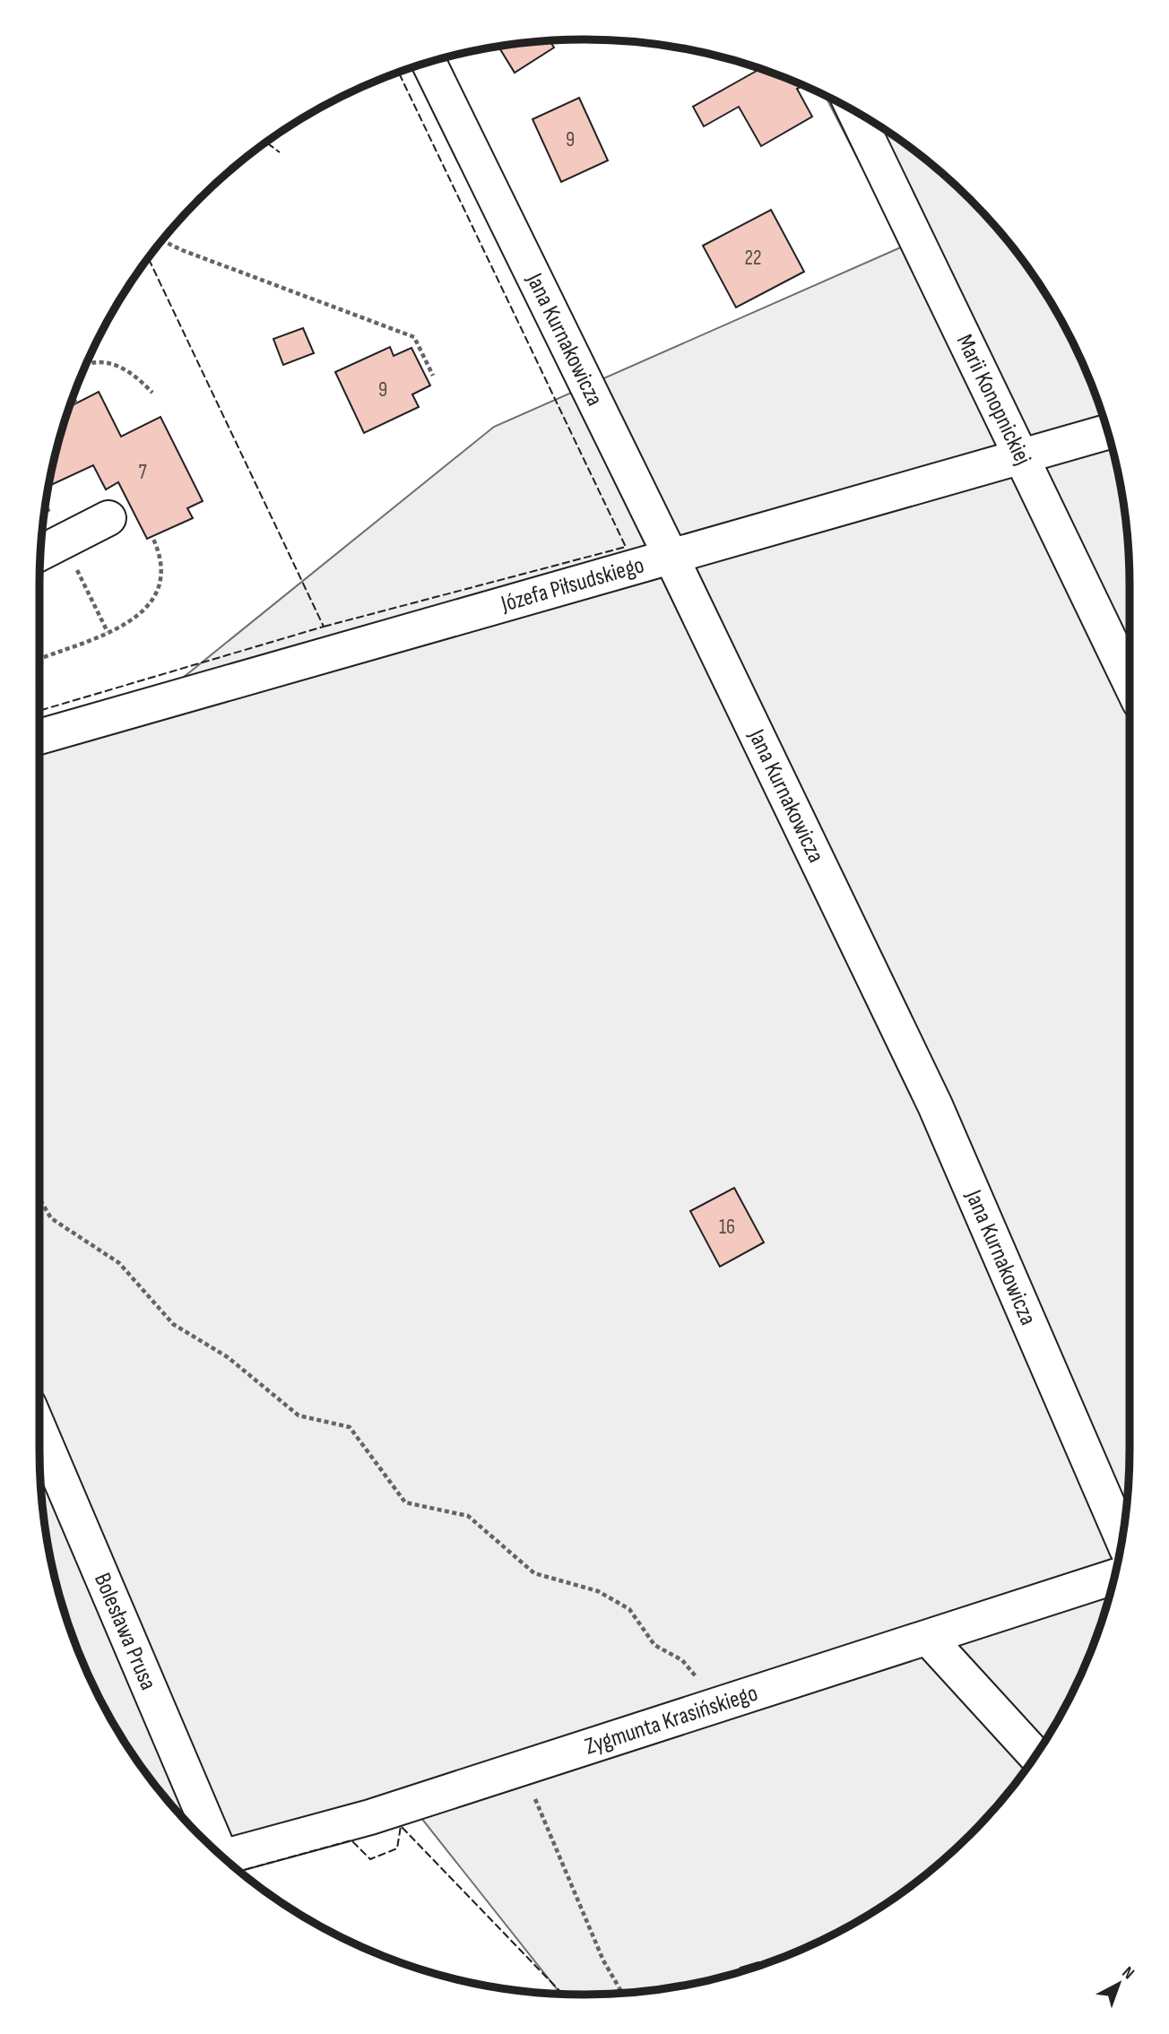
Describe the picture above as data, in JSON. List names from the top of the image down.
{
  "streets": {
    "street": [
      "Jana Kurnakowicza",
      "Marii Konopnickiej",
      "Józefa Piłsudskiego",
      "Bolesława Prusa",
      "Zygmunta Krasińskiego"
    ]
  },
  "crossings": [
    ["Jana Kurnakowicza", "Józefa Piłsudskiego"],
    ["Marii Konopnickiej", "Józefa Piłsudskiego"]
  ],
  "house_numbers": [
    "9",
    "22",
    "9",
    "7",
    "16"
  ],
  "north": "top right"
}
